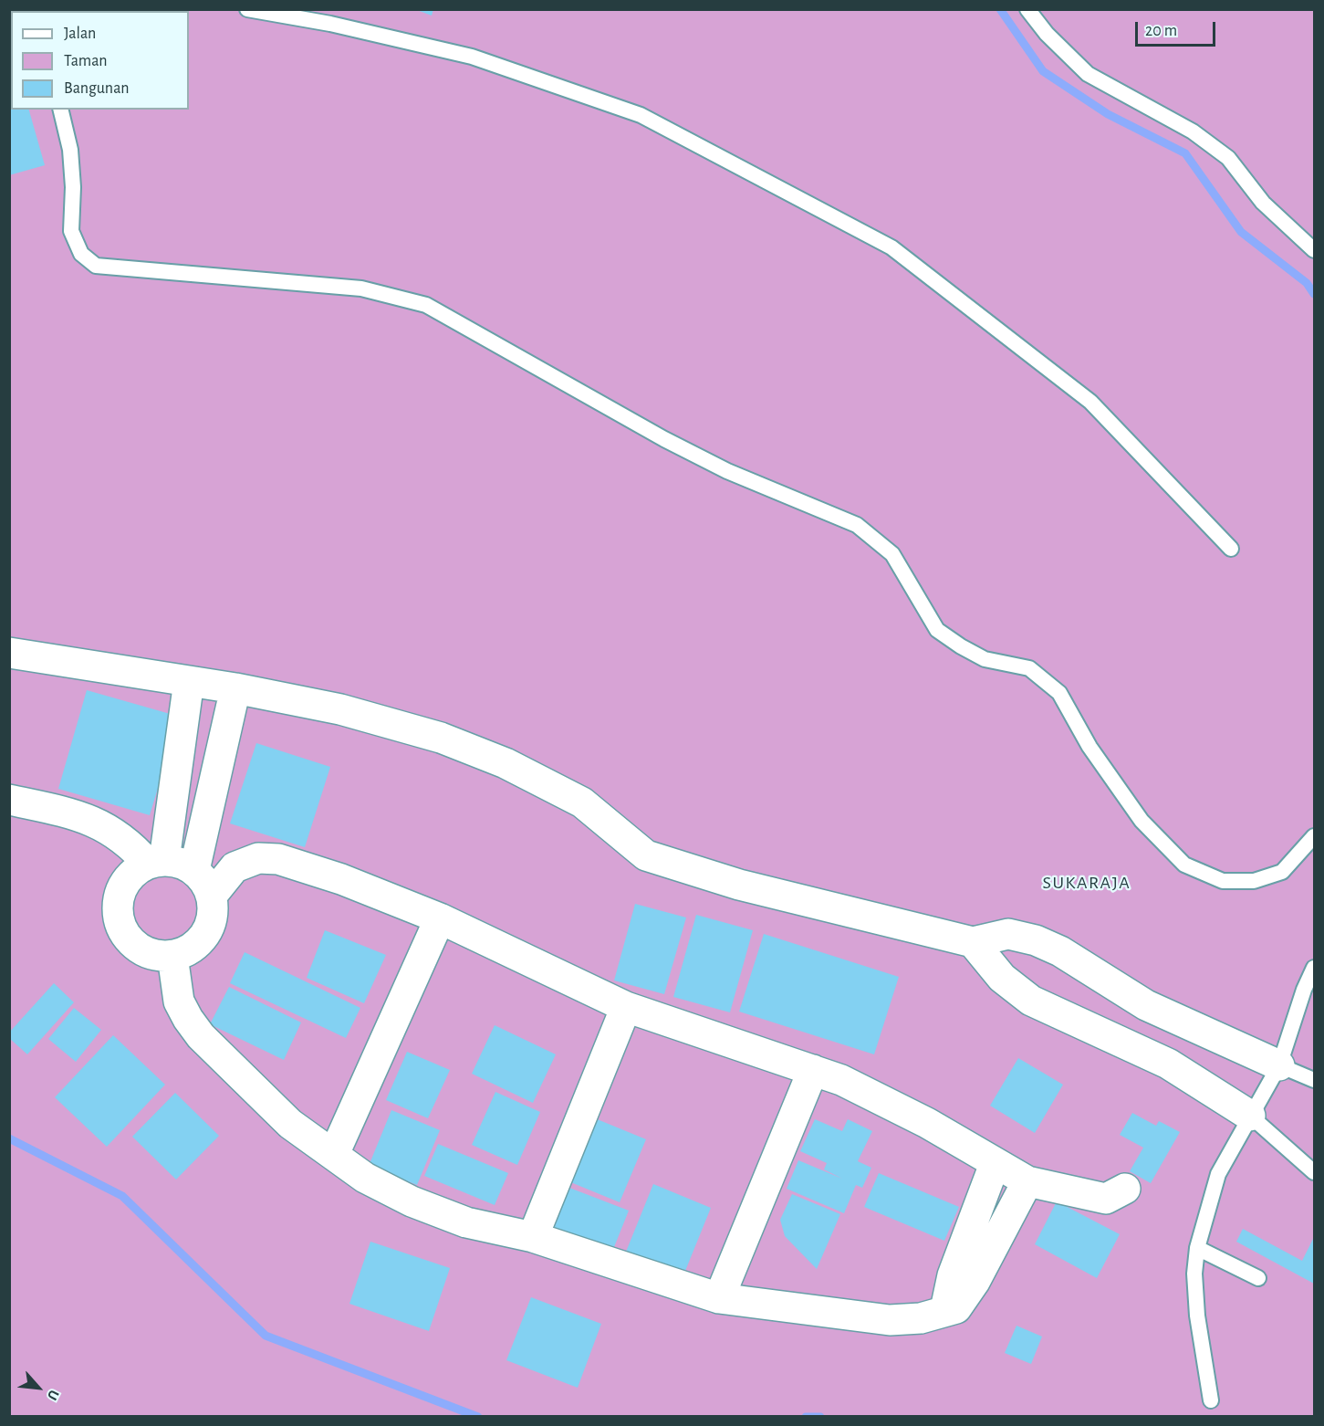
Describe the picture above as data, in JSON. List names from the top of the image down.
{
  "districts": ["SUKARAJA"],
  "legend": ["Jalan", "Taman", "Bangunan"],
  "scale_bar": "20 m",
  "north": "bottom right"
}
